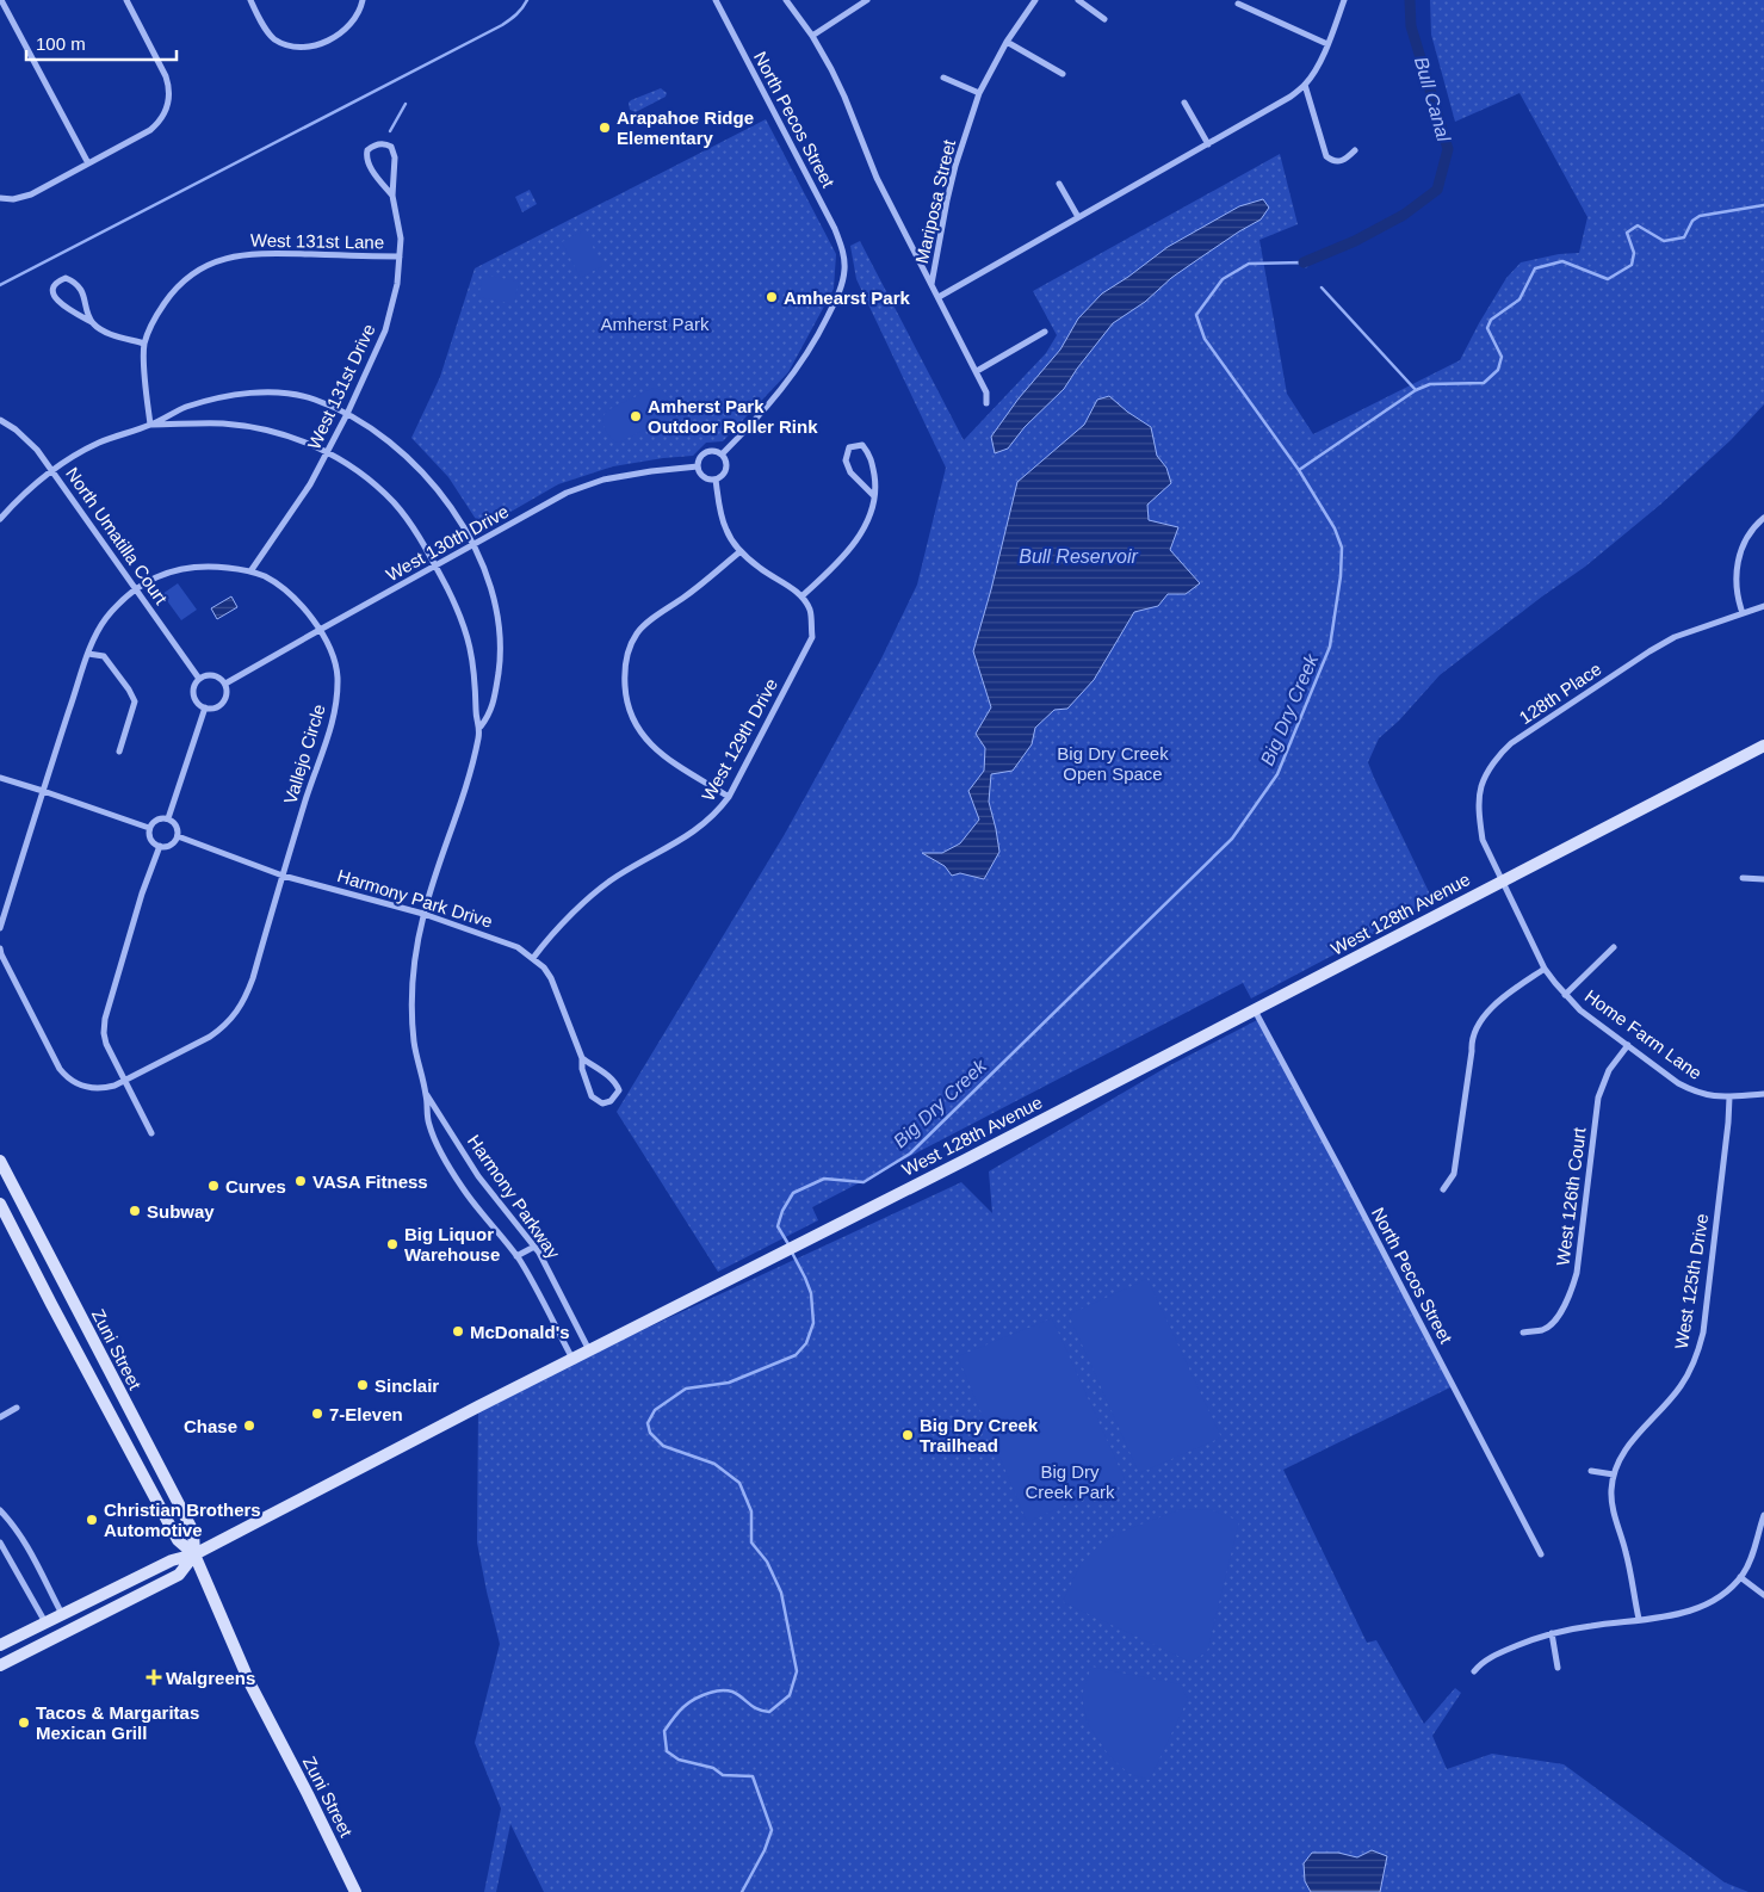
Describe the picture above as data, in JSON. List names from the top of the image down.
{
  "streets": {
    "main road": ["West 128th Avenue", "Zuni Street"],
    "street": [
      "North Pecos Street",
      "Mariposa Street",
      "West 131st Lane",
      "West 131st Drive",
      "North Umatilla Court",
      "West 130th Drive",
      "128th Place",
      "West 129th Drive",
      "Vallejo Circle",
      "Harmony Park Drive",
      "Home Farm Lane",
      "Harmony Parkway",
      "West 126th Court",
      "West 125th Drive"
    ]
  },
  "crossings": [
    ["North Pecos Street", "West 130th Drive"],
    ["North Pecos Street", "West 128th Avenue"],
    ["West 131st Lane", "West 131st Drive"],
    ["West 131st Lane", "Harmony Parkway"],
    ["West 131st Drive", "Vallejo Circle"],
    ["West 131st Drive", "Harmony Parkway"],
    ["North Umatilla Court", "West 130th Drive"],
    ["North Umatilla Court", "Vallejo Circle"],
    ["North Umatilla Court", "Harmony Parkway"],
    ["West 130th Drive", "Vallejo Circle"],
    ["West 130th Drive", "Harmony Parkway"],
    ["128th Place", "West 128th Avenue"],
    ["128th Place", "Home Farm Lane"],
    ["West 129th Drive", "Harmony Park Drive"],
    ["Vallejo Circle", "Harmony Park Drive"],
    ["Harmony Park Drive", "Harmony Parkway"],
    ["West 128th Avenue", "Home Farm Lane"],
    ["West 128th Avenue", "Harmony Parkway"],
    ["West 128th Avenue", "Zuni Street"],
    ["Home Farm Lane", "West 126th Court"],
    ["Home Farm Lane", "West 125th Drive"]
  ],
  "water": ["Bull Canal", "Bull Reservoir", "Big Dry Creek"],
  "parks": ["Amherst Park", "Big Dry Creek Open Space", "Big Dry Creek Park"],
  "places": {
    "other": [
      "Arapahoe Ridge Elementary",
      "Amhearst Park",
      "Amherst Park Outdoor Roller Rink",
      "VASA Fitness",
      "Curves",
      "Subway",
      "Big Liquor Warehouse",
      "McDonald's",
      "Sinclair",
      "7-Eleven",
      "Chase",
      "Big Dry Creek Trailhead",
      "Christian Brothers Automotive",
      "Tacos & Margaritas Mexican Grill"
    ],
    "health": ["Walgreens"]
  },
  "scale_bar": "100 m"
}
